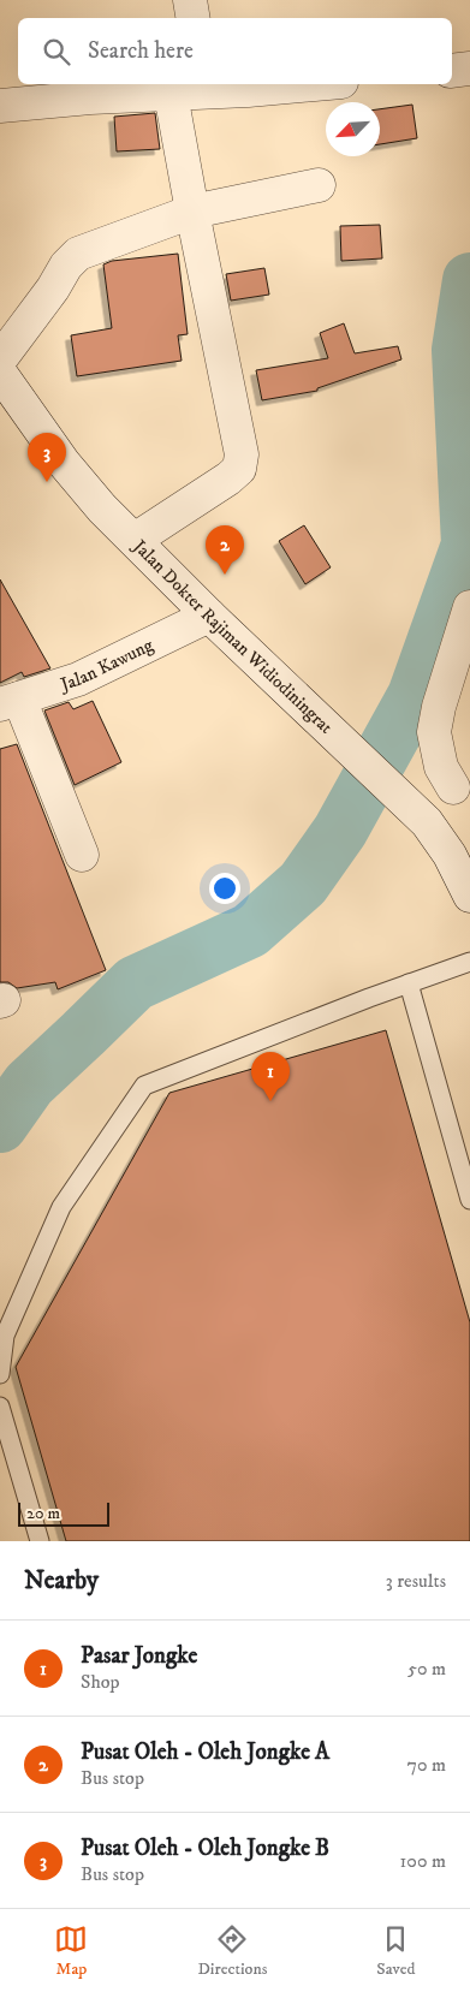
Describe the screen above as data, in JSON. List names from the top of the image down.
{
  "streets": {
    "street": ["Jalan Dokter Rajiman Widiodiningrat", "Jalan Kawung"]
  },
  "crossings": [
    ["Jalan Dokter Rajiman Widiodiningrat", "Jalan Kawung"]
  ],
  "scale_bar": "20 m",
  "north": "bottom left",
  "page": {
    "search": "Search here",
    "pins": ["3", "2", "1"],
    "scale": "20 m",
    "heading": ["Nearby", "3 results"],
    "list": [
      {
        "mark": "1",
        "name": "Pasar Jongke",
        "note": "Shop",
        "value": "50 m"
      },
      {
        "mark": "2",
        "name": "Pusat Oleh - Oleh Jongke A",
        "note": "Bus stop",
        "value": "70 m"
      },
      {
        "mark": "3",
        "name": "Pusat Oleh - Oleh Jongke B",
        "note": "Bus stop",
        "value": "100 m"
      }
    ],
    "nav": ["Map", "Directions", "Saved"]
  }
}
